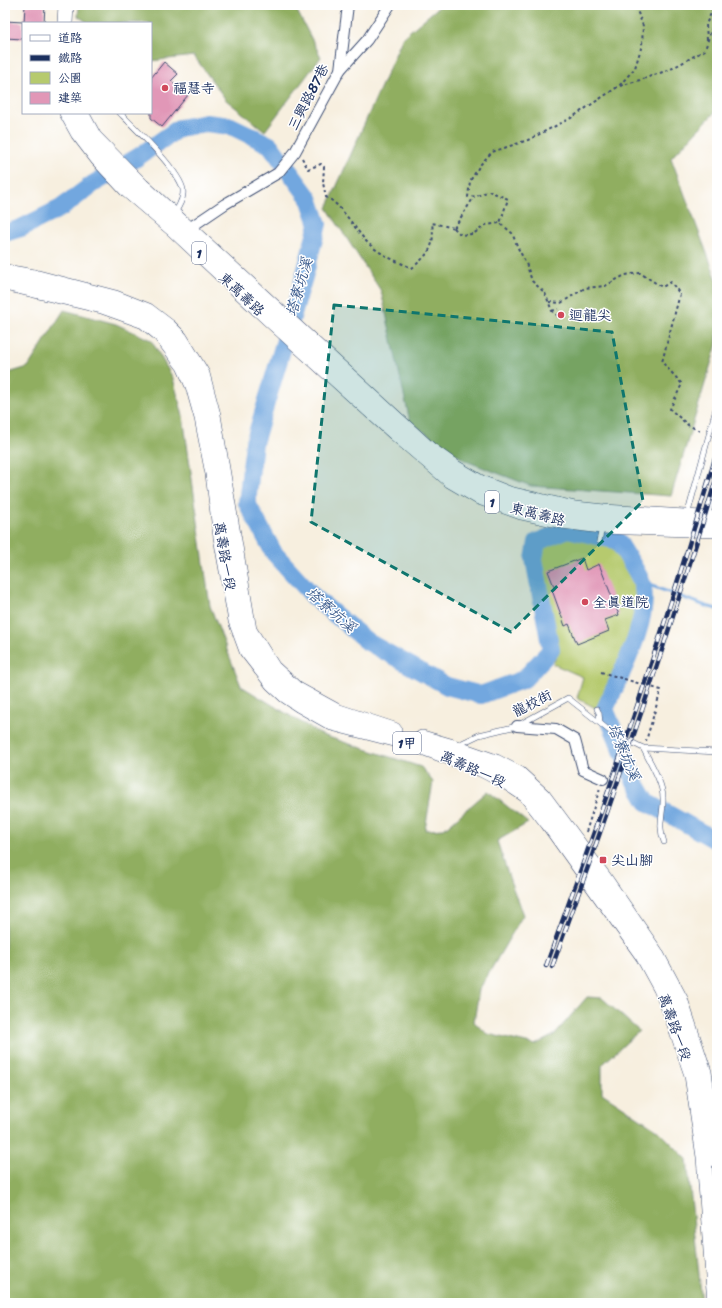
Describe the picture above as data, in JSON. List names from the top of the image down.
{
  "streets": {
    "main road": [
      "1",
      "東萬壽路",
      "萬壽路一段",
      "1甲"
    ],
    "street": ["三興路87巷"],
    "lane": ["龍校街"]
  },
  "crossings": [
    ["三興路87巷", "東萬壽路"],
    ["1", "東萬壽路"],
    ["萬壽路一段", "龍校街"]
  ],
  "water": ["塔寮坑溪"],
  "places": {
    "other": ["福慧寺", "迴龍尖", "全真道院"],
    "transit": ["尖山腳"]
  },
  "legend": [
    "道路",
    "鐵路",
    "公園",
    "建築"
  ]
}
